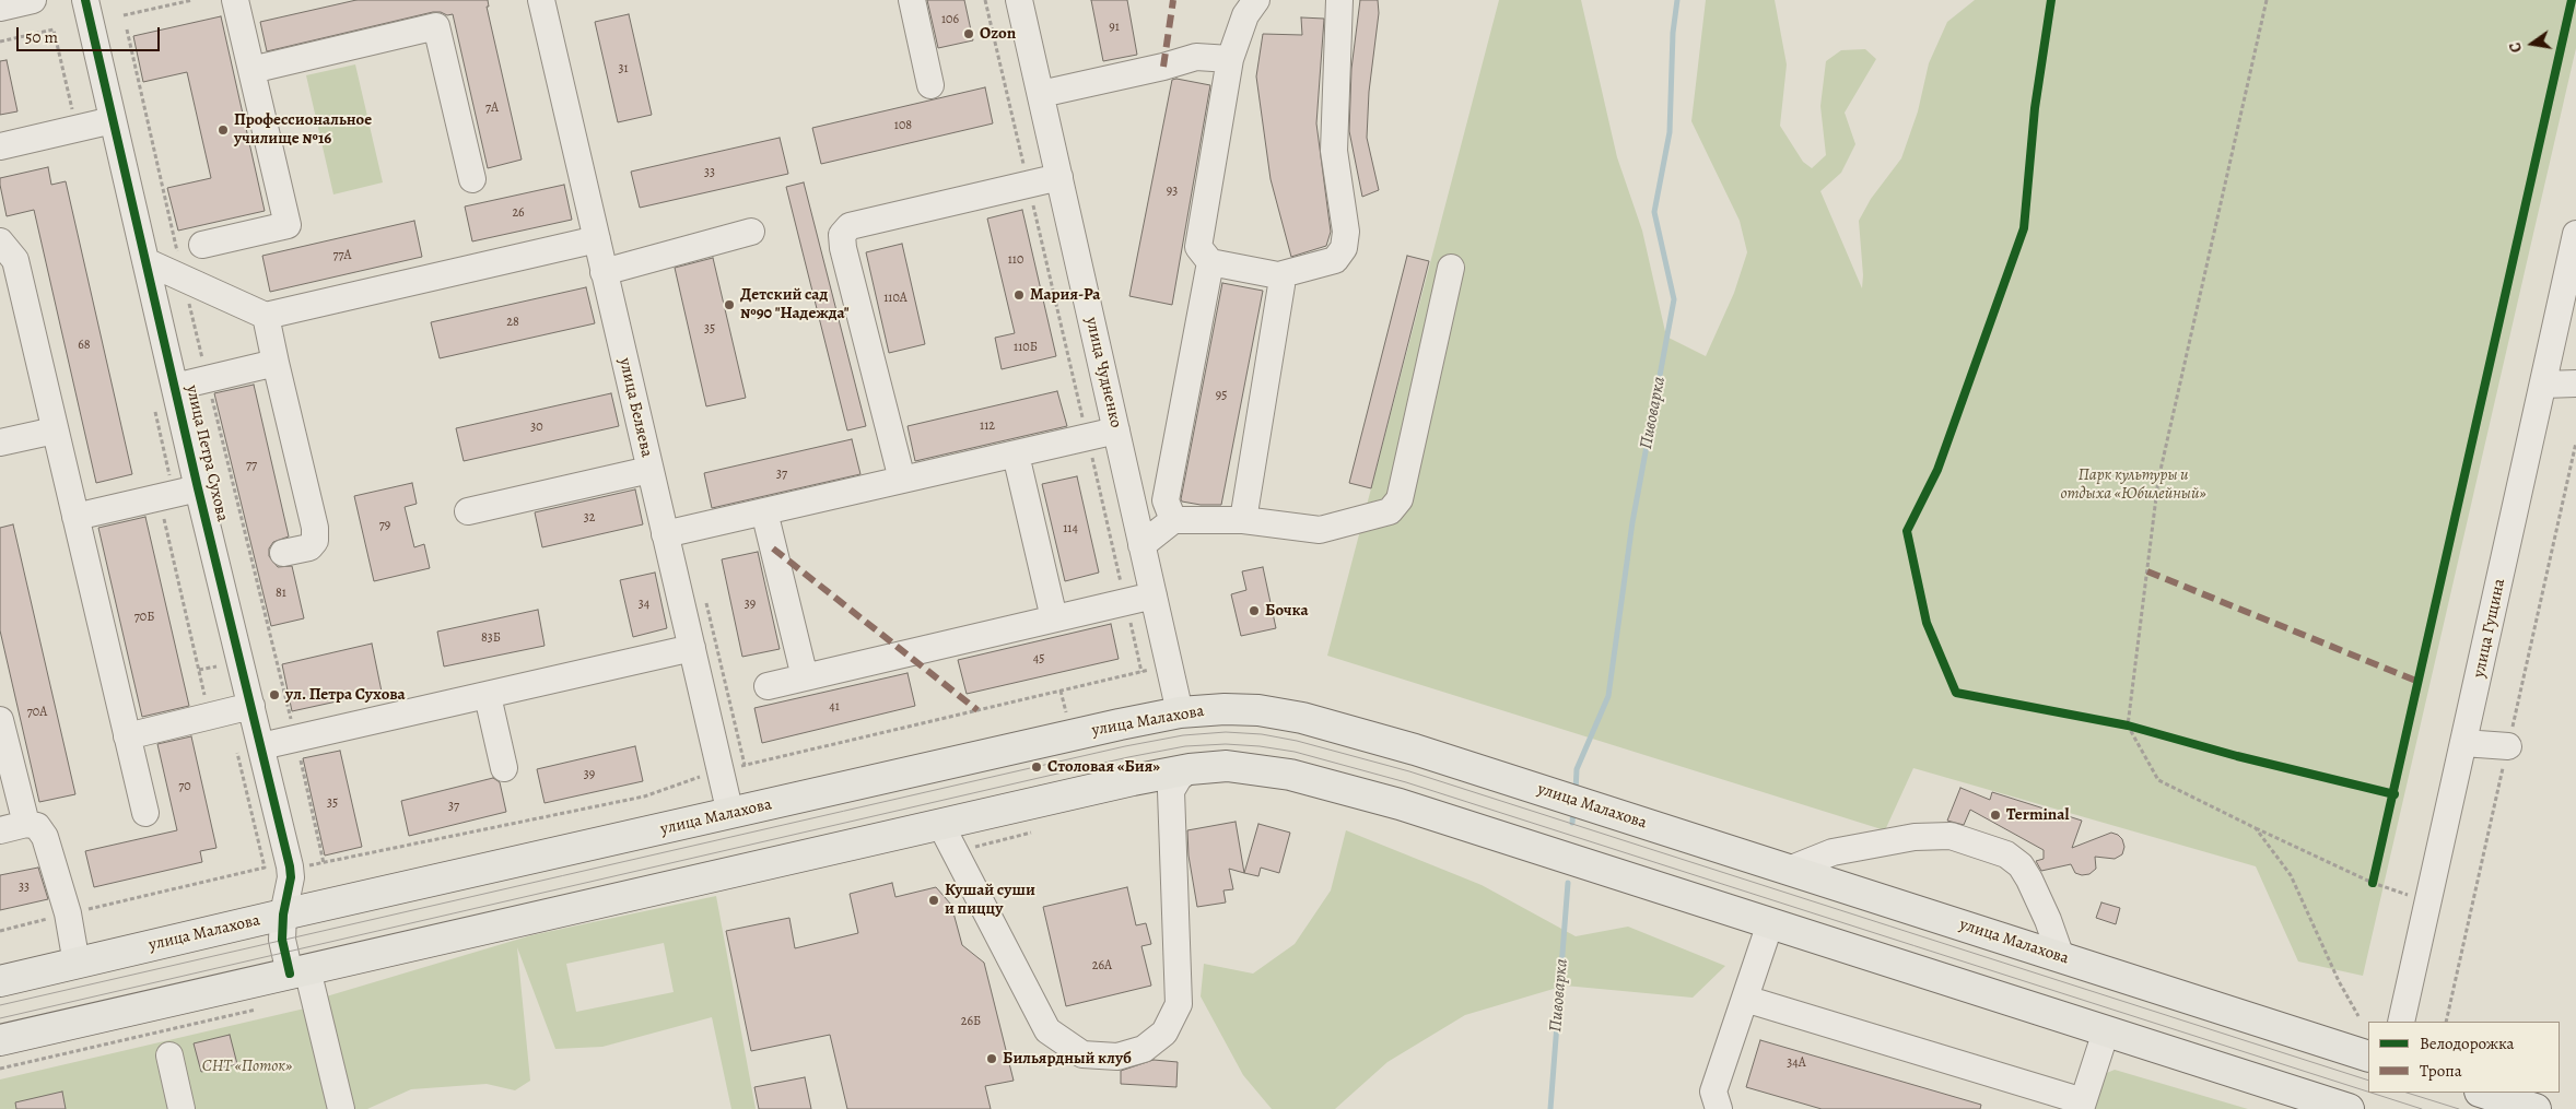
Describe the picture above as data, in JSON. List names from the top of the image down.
{
  "streets": {
    "main road": ["улица Малахова"],
    "street": [
      "улица Чудненко",
      "улица Беляева",
      "улица Петра Сухова",
      "улица Гущина"
    ]
  },
  "crossings": [
    ["улица Чудненко", "улица Малахова"],
    ["улица Беляева", "улица Малахова"],
    ["улица Петра Сухова", "улица Малахова"]
  ],
  "water": ["Пивоварка"],
  "parks": ["Парк культуры и отдыха «Юбилейный»", "СНТ «Поток»"],
  "places": [
    "Ozon",
    "Профессиональное училище №16",
    "Мария-Ра",
    "Детский сад №90 \"Надежда\"",
    "Бочка",
    "ул. Петра Сухова",
    "Столовая «Бия»",
    "Terminal",
    "Кушай суши и пиццу",
    "Бильярдный клуб"
  ],
  "house_numbers": [
    "106",
    "91",
    "31",
    "7А",
    "108",
    "33",
    "93",
    "26",
    "77А",
    "110",
    "110А",
    "28",
    "35",
    "68",
    "110Б",
    "95",
    "112",
    "30",
    "77",
    "37",
    "32",
    "79",
    "114",
    "81",
    "34",
    "39",
    "70Б",
    "83Б",
    "45",
    "41",
    "70А",
    "39",
    "70",
    "35",
    "37",
    "33",
    "26А",
    "26Б",
    "34А"
  ],
  "legend": ["Велодорожка", "Тропа"],
  "scale_bar": "50 m",
  "north": "left"
}
